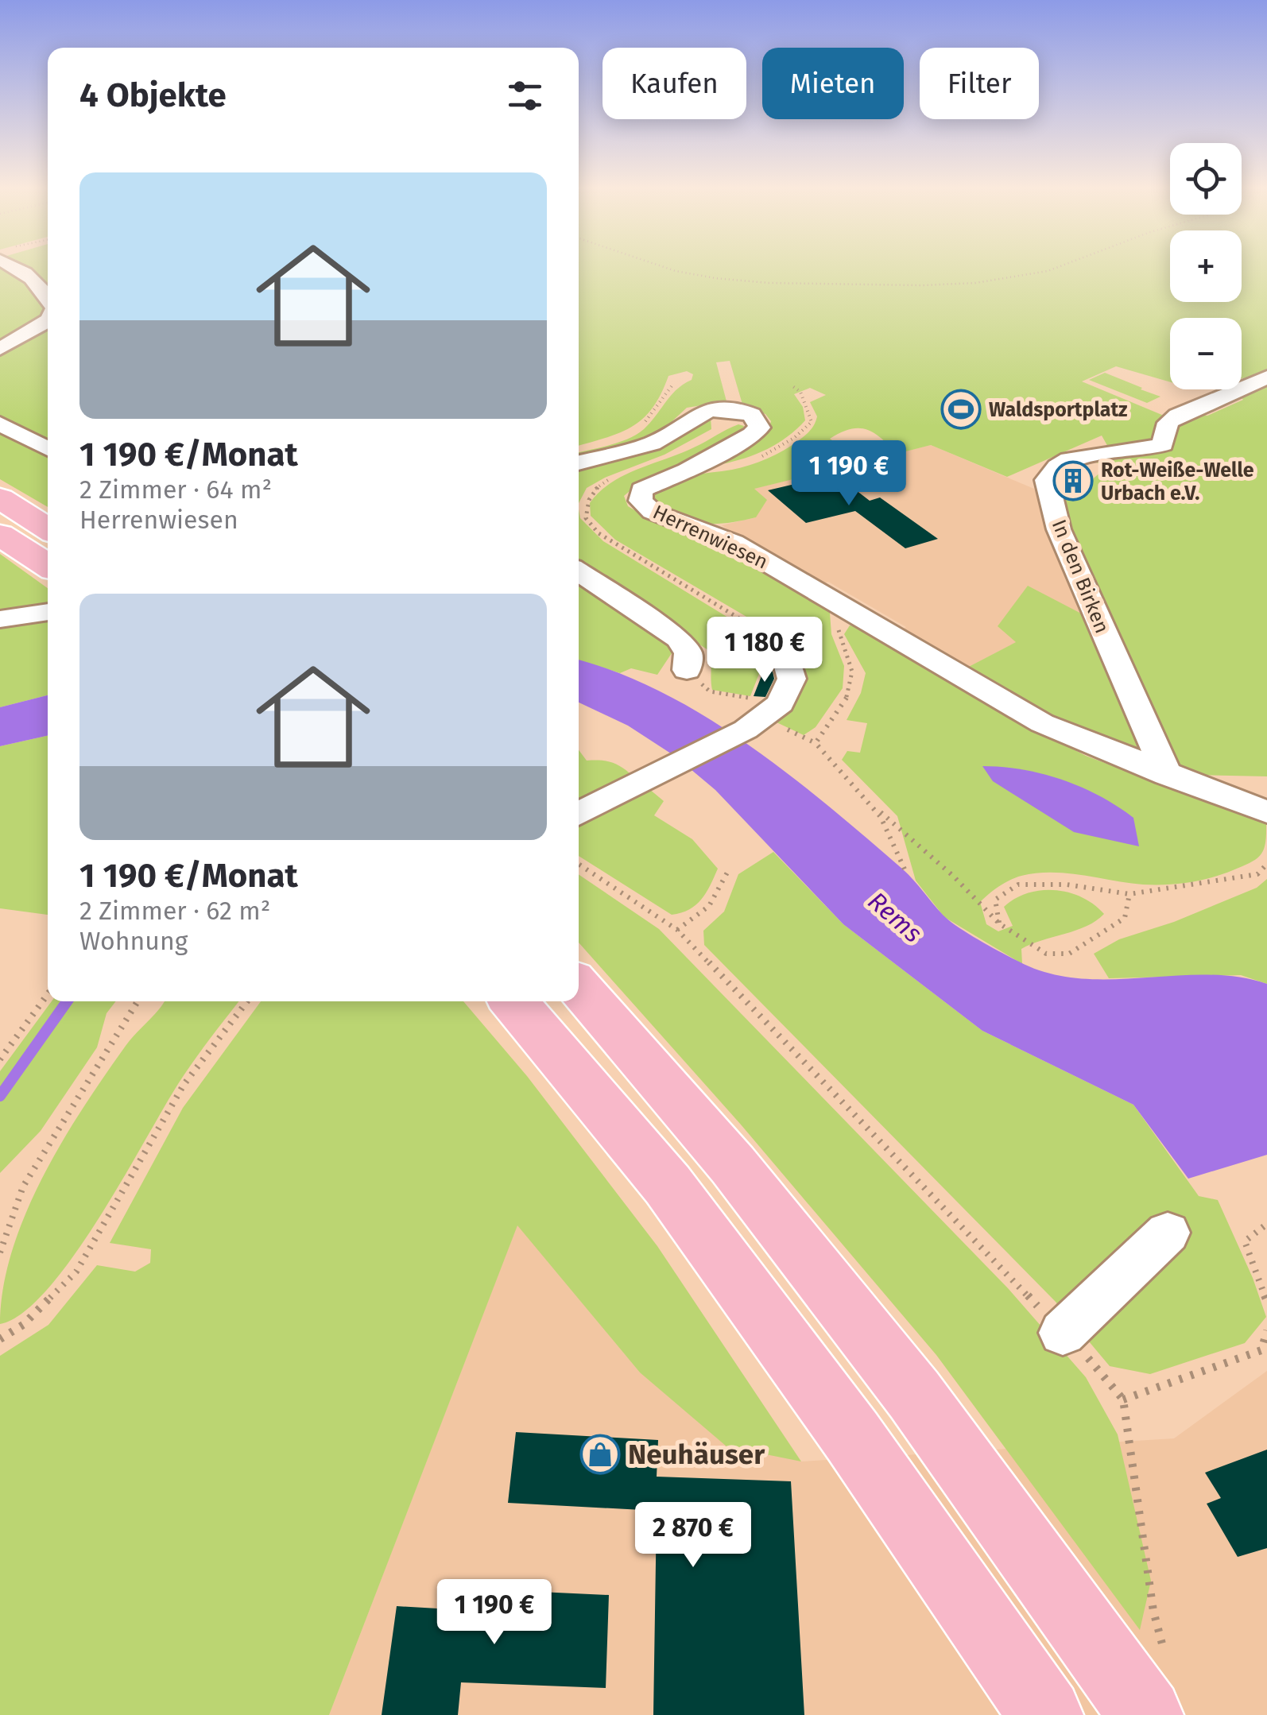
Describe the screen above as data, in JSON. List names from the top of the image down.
{
  "streets": {
    "street": ["Herrenwiesen", "In den Birken"]
  },
  "crossings": [
    ["Herrenwiesen", "In den Birken"]
  ],
  "water": ["Rems"],
  "places": {
    "sports": ["Waldsportplatz"],
    "building": ["Rot-Weiße-Welle Urbach e.V."],
    "shop": ["Neuhäuser"]
  },
  "page": {
    "chip": ["Kaufen", "Mieten", "Filter"],
    "heading": "4 Objekte",
    "map_buttons": ["+", "−"],
    "list": [
      {
        "name": "1 190 €/Monat",
        "note": "2 Zimmer · 64 m² · Herrenwiesen"
      },
      {
        "name": "1 190 €/Monat",
        "note": "2 Zimmer · 62 m² · Wohnung"
      }
    ],
    "price": [
      "1 190 €",
      "1 180 €",
      "2 870 €",
      "1 190 €"
    ]
  }
}
